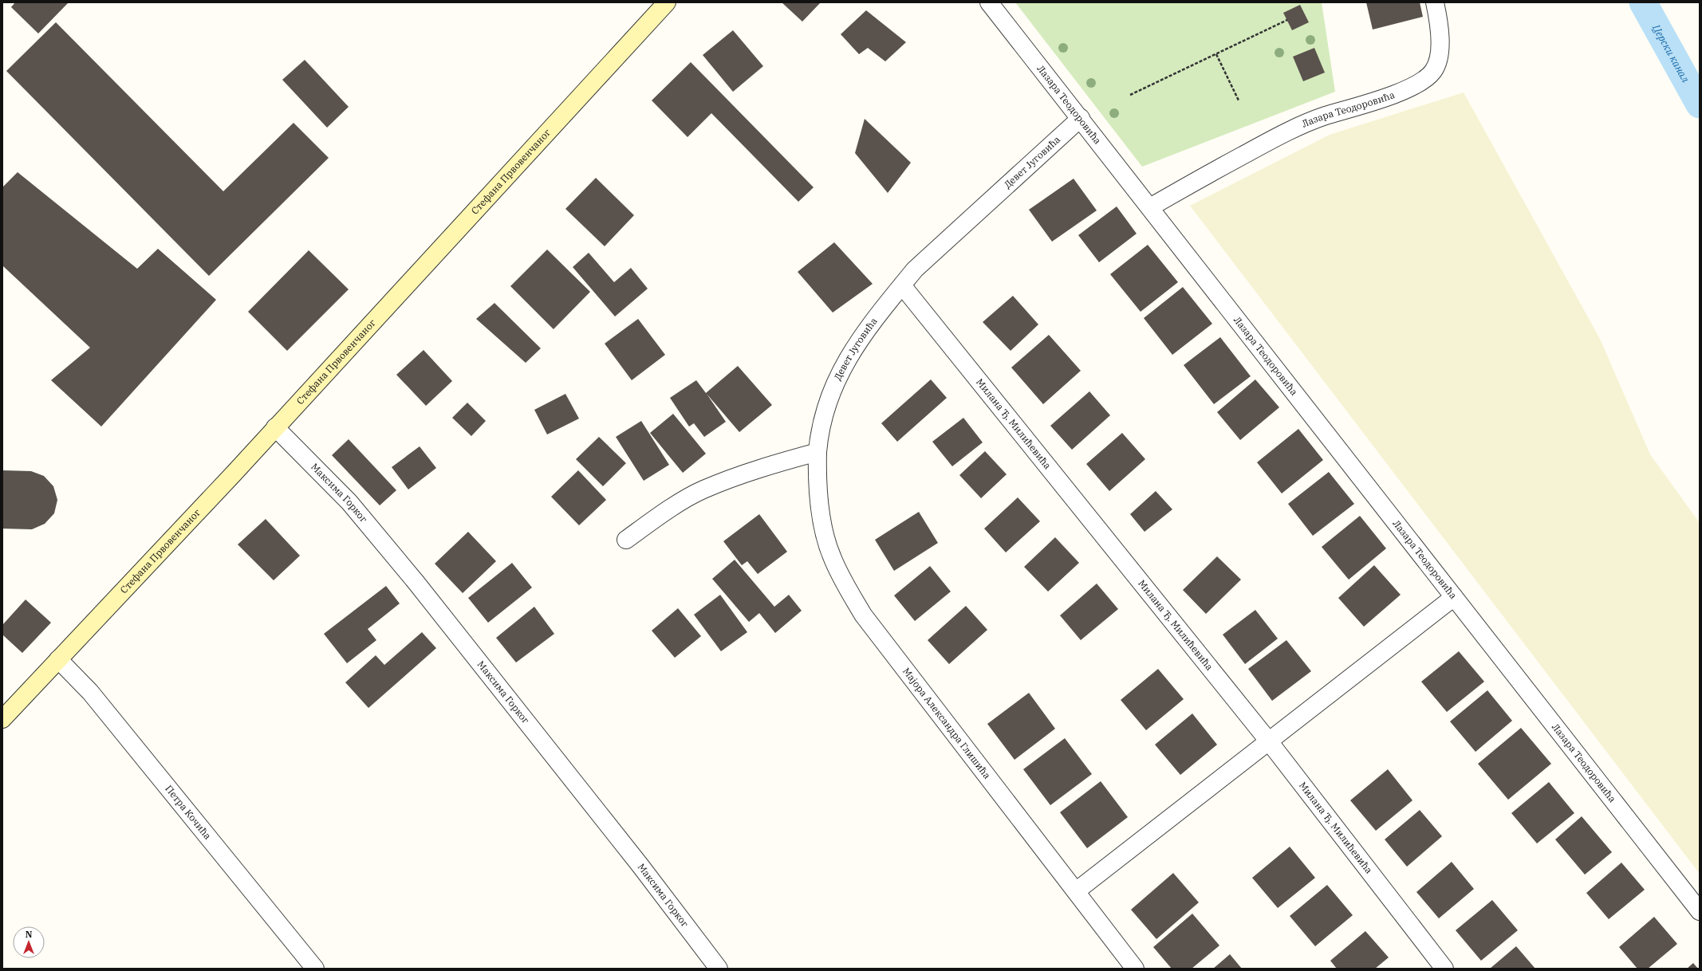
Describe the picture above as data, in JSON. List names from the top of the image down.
{
  "streets": {
    "street": [
      "Лазара Теодоровића",
      "Девет Југовића",
      "Стефана Првовенчаног",
      "Милана Ђ. Милићевића",
      "Максима Горког",
      "Мајора Александра Глишића",
      "Петра Кочића"
    ]
  },
  "crossings": [
    ["Лазара Теодоровића", "Девет Југовића"],
    ["Девет Југовића", "Милана Ђ. Милићевића"],
    ["Девет Југовића", "Мајора Александра Глишића"],
    ["Стефана Првовенчаног", "Максима Горког"],
    ["Стефана Првовенчаног", "Петра Кочића"]
  ],
  "water": ["Церски канал"],
  "north": "top"
}
